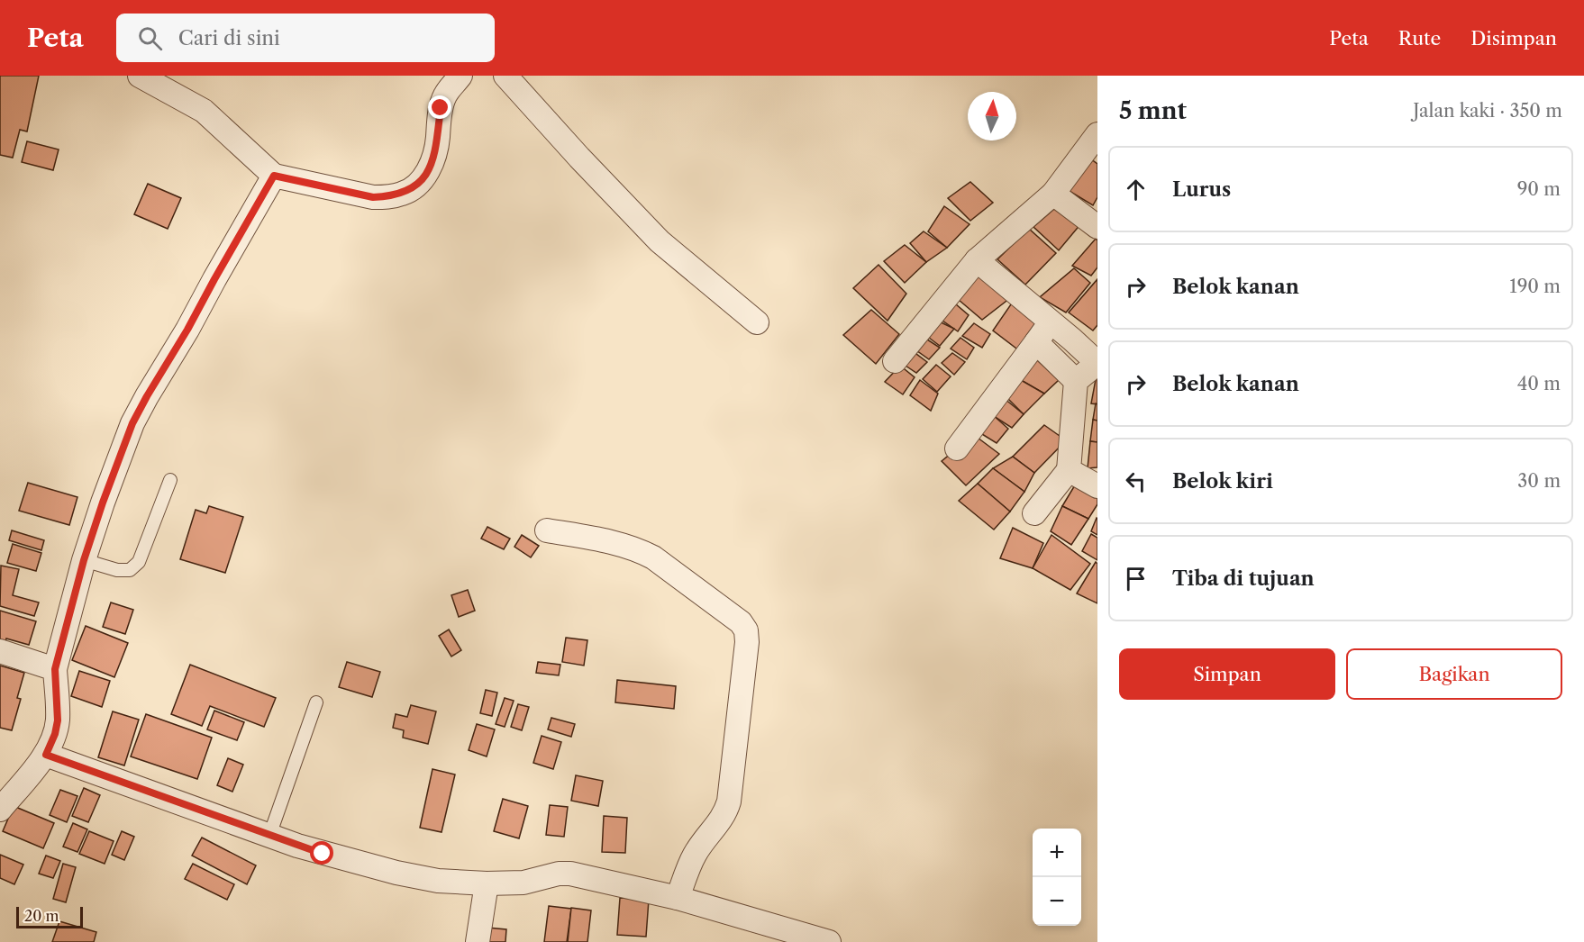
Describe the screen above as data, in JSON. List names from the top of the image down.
{
  "scale_bar": "20 m",
  "north": "top",
  "page": {
    "header": "Peta",
    "search": "Cari di sini",
    "nav": ["Peta", "Rute", "Disimpan"],
    "heading": ["5 mnt", "Jalan kaki · 350 m"],
    "list": [
      ["Lurus", "90 m"],
      ["Belok kanan", "190 m"],
      ["Belok kanan", "40 m"],
      ["Belok kiri", "30 m"],
      "Tiba di tujuan"
    ],
    "buttons": ["Simpan", "Bagikan"],
    "map_buttons": ["+", "−"],
    "scale": "20 m"
  }
}
